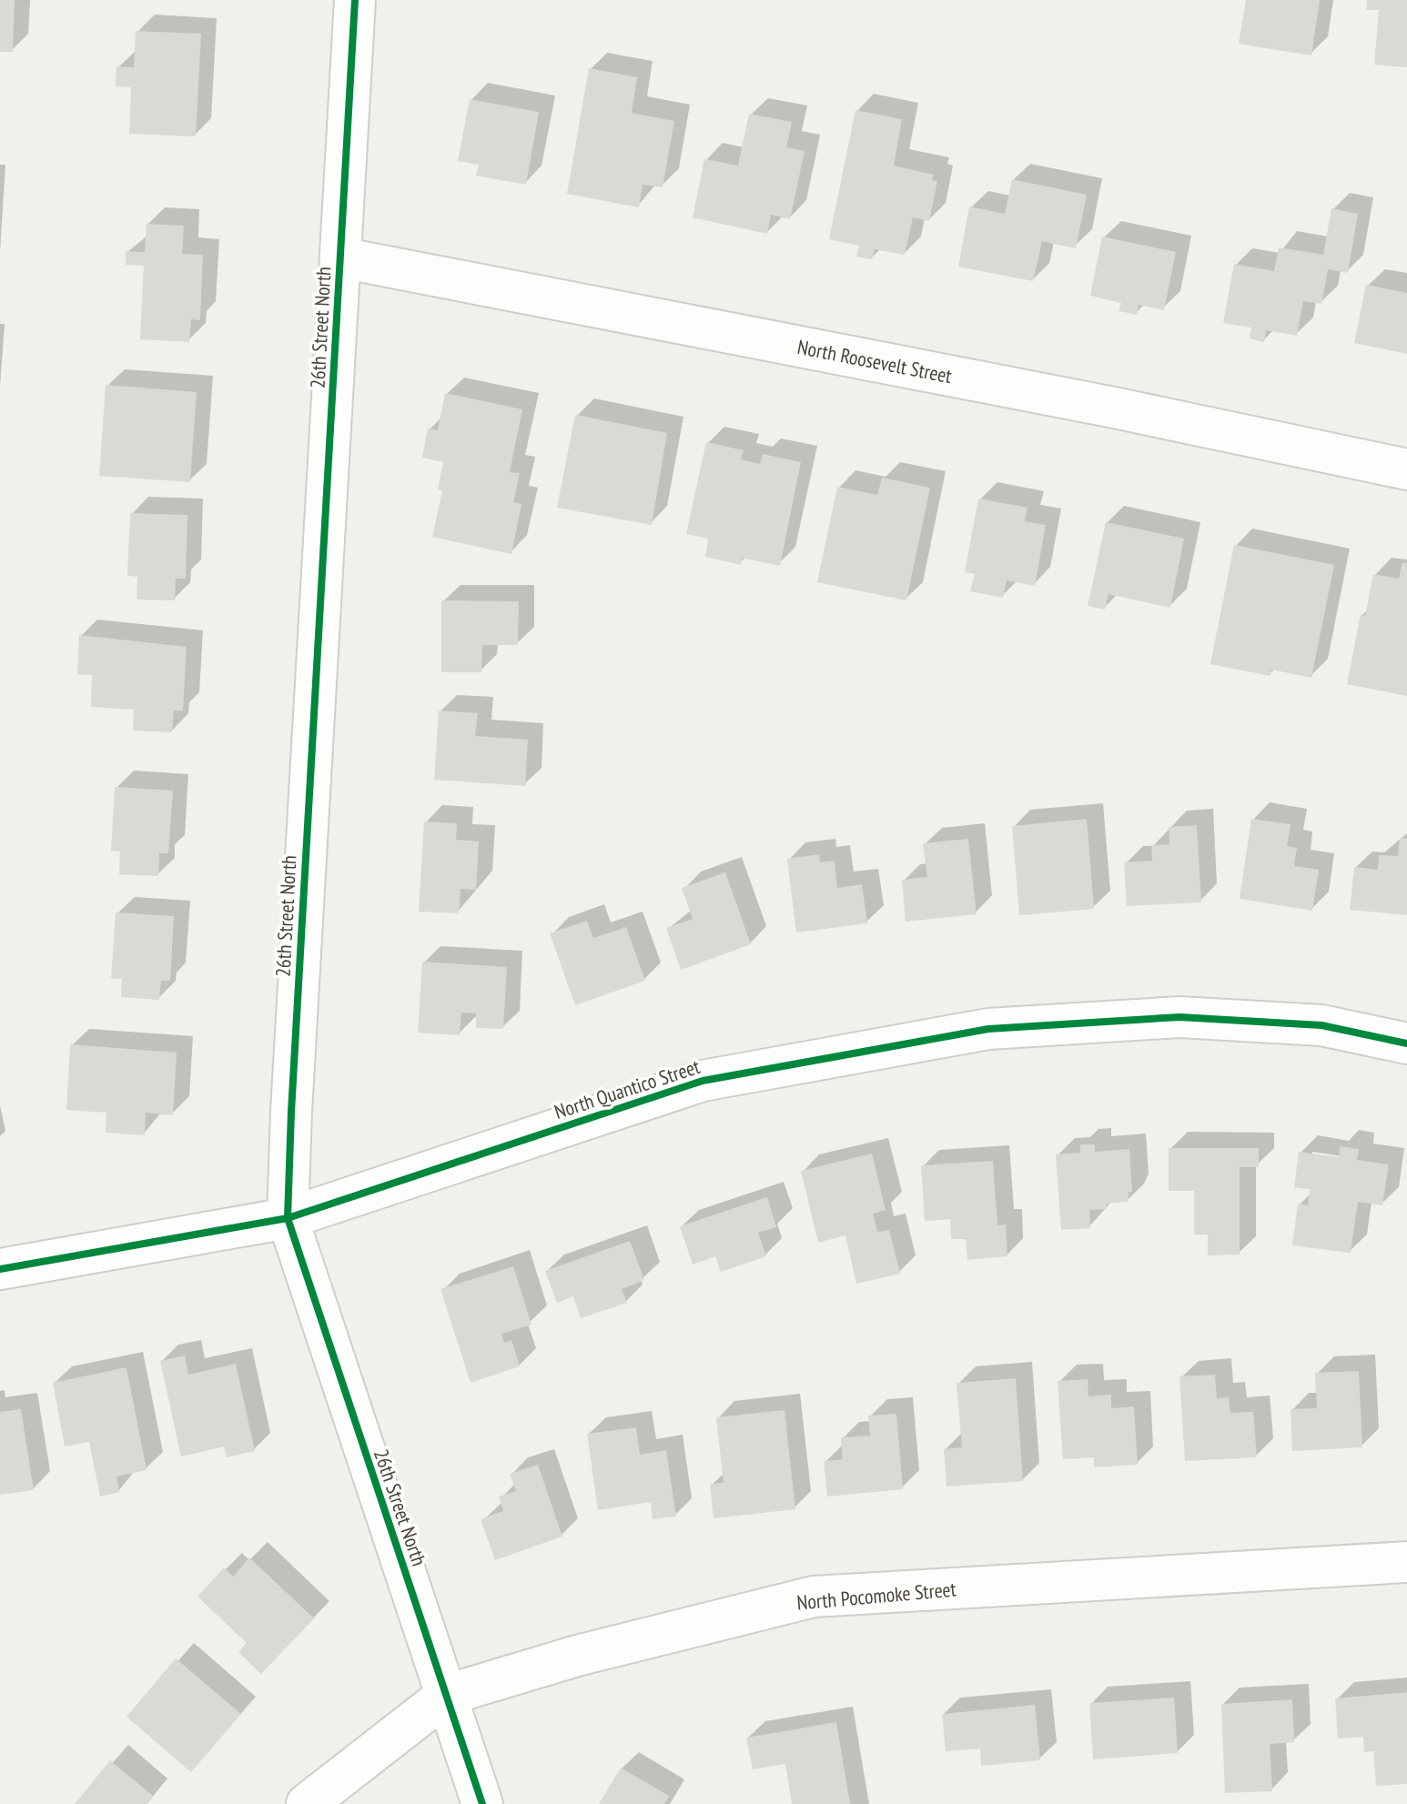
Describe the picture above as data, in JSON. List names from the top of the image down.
{
  "streets": {
    "street": [
      "26th Street North",
      "North Roosevelt Street",
      "North Quantico Street",
      "North Pocomoke Street"
    ]
  },
  "crossings": [
    ["26th Street North", "North Roosevelt Street"],
    ["26th Street North", "North Quantico Street"],
    ["26th Street North", "North Pocomoke Street"]
  ]
}
